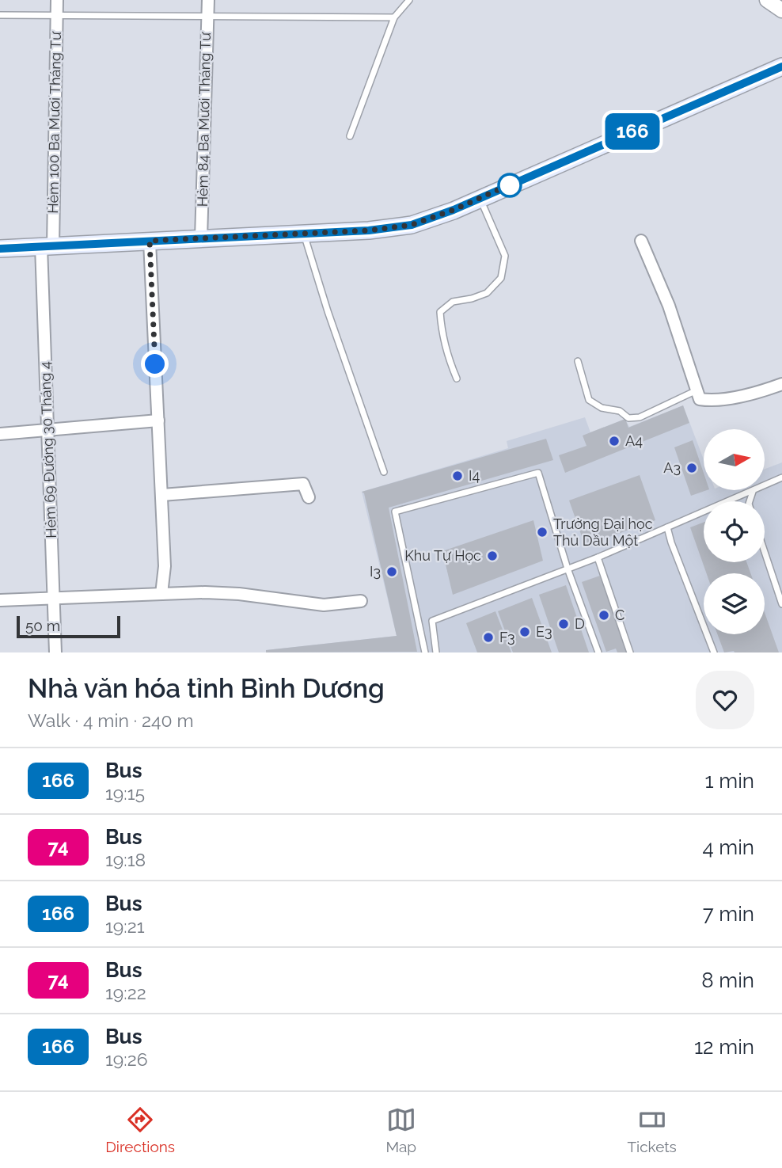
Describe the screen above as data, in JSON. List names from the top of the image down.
{
  "streets": {
    "street": ["Hẻm 84 Ba Mươi Tháng Tư", "Hẻm 100 Ba Mươi Tháng Tư", "Hẻm 69 Đường 30 Tháng 4"]
  },
  "crossings": [
    ["Hẻm 100 Ba Mươi Tháng Tư", "Hẻm 69 Đường 30 Tháng 4"]
  ],
  "places": [
    "A4",
    "A3",
    "I4",
    "Trường Đại học Thủ Dầu Một",
    "Khu Tự Học",
    "I3",
    "C",
    "D",
    "E3",
    "F3"
  ],
  "lines": ["bus line 166"],
  "scale_bar": "50 m",
  "north": "right",
  "page": {
    "on_map": "166",
    "scale": "50 m",
    "heading": ["Nhà văn hóa tỉnh Bình Dương", "Walk · 4 min · 240 m"],
    "list": [
      {
        "mark": "166",
        "name": "Bus",
        "note": "19:15",
        "value": "1 min"
      },
      {
        "mark": "74",
        "name": "Bus",
        "note": "19:18",
        "value": "4 min"
      },
      {
        "mark": "166",
        "name": "Bus",
        "note": "19:21",
        "value": "7 min"
      },
      {
        "mark": "74",
        "name": "Bus",
        "note": "19:22",
        "value": "8 min"
      },
      {
        "mark": "166",
        "name": "Bus",
        "note": "19:26",
        "value": "12 min"
      }
    ],
    "tabs": ["Directions", "Map", "Tickets"]
  }
}
